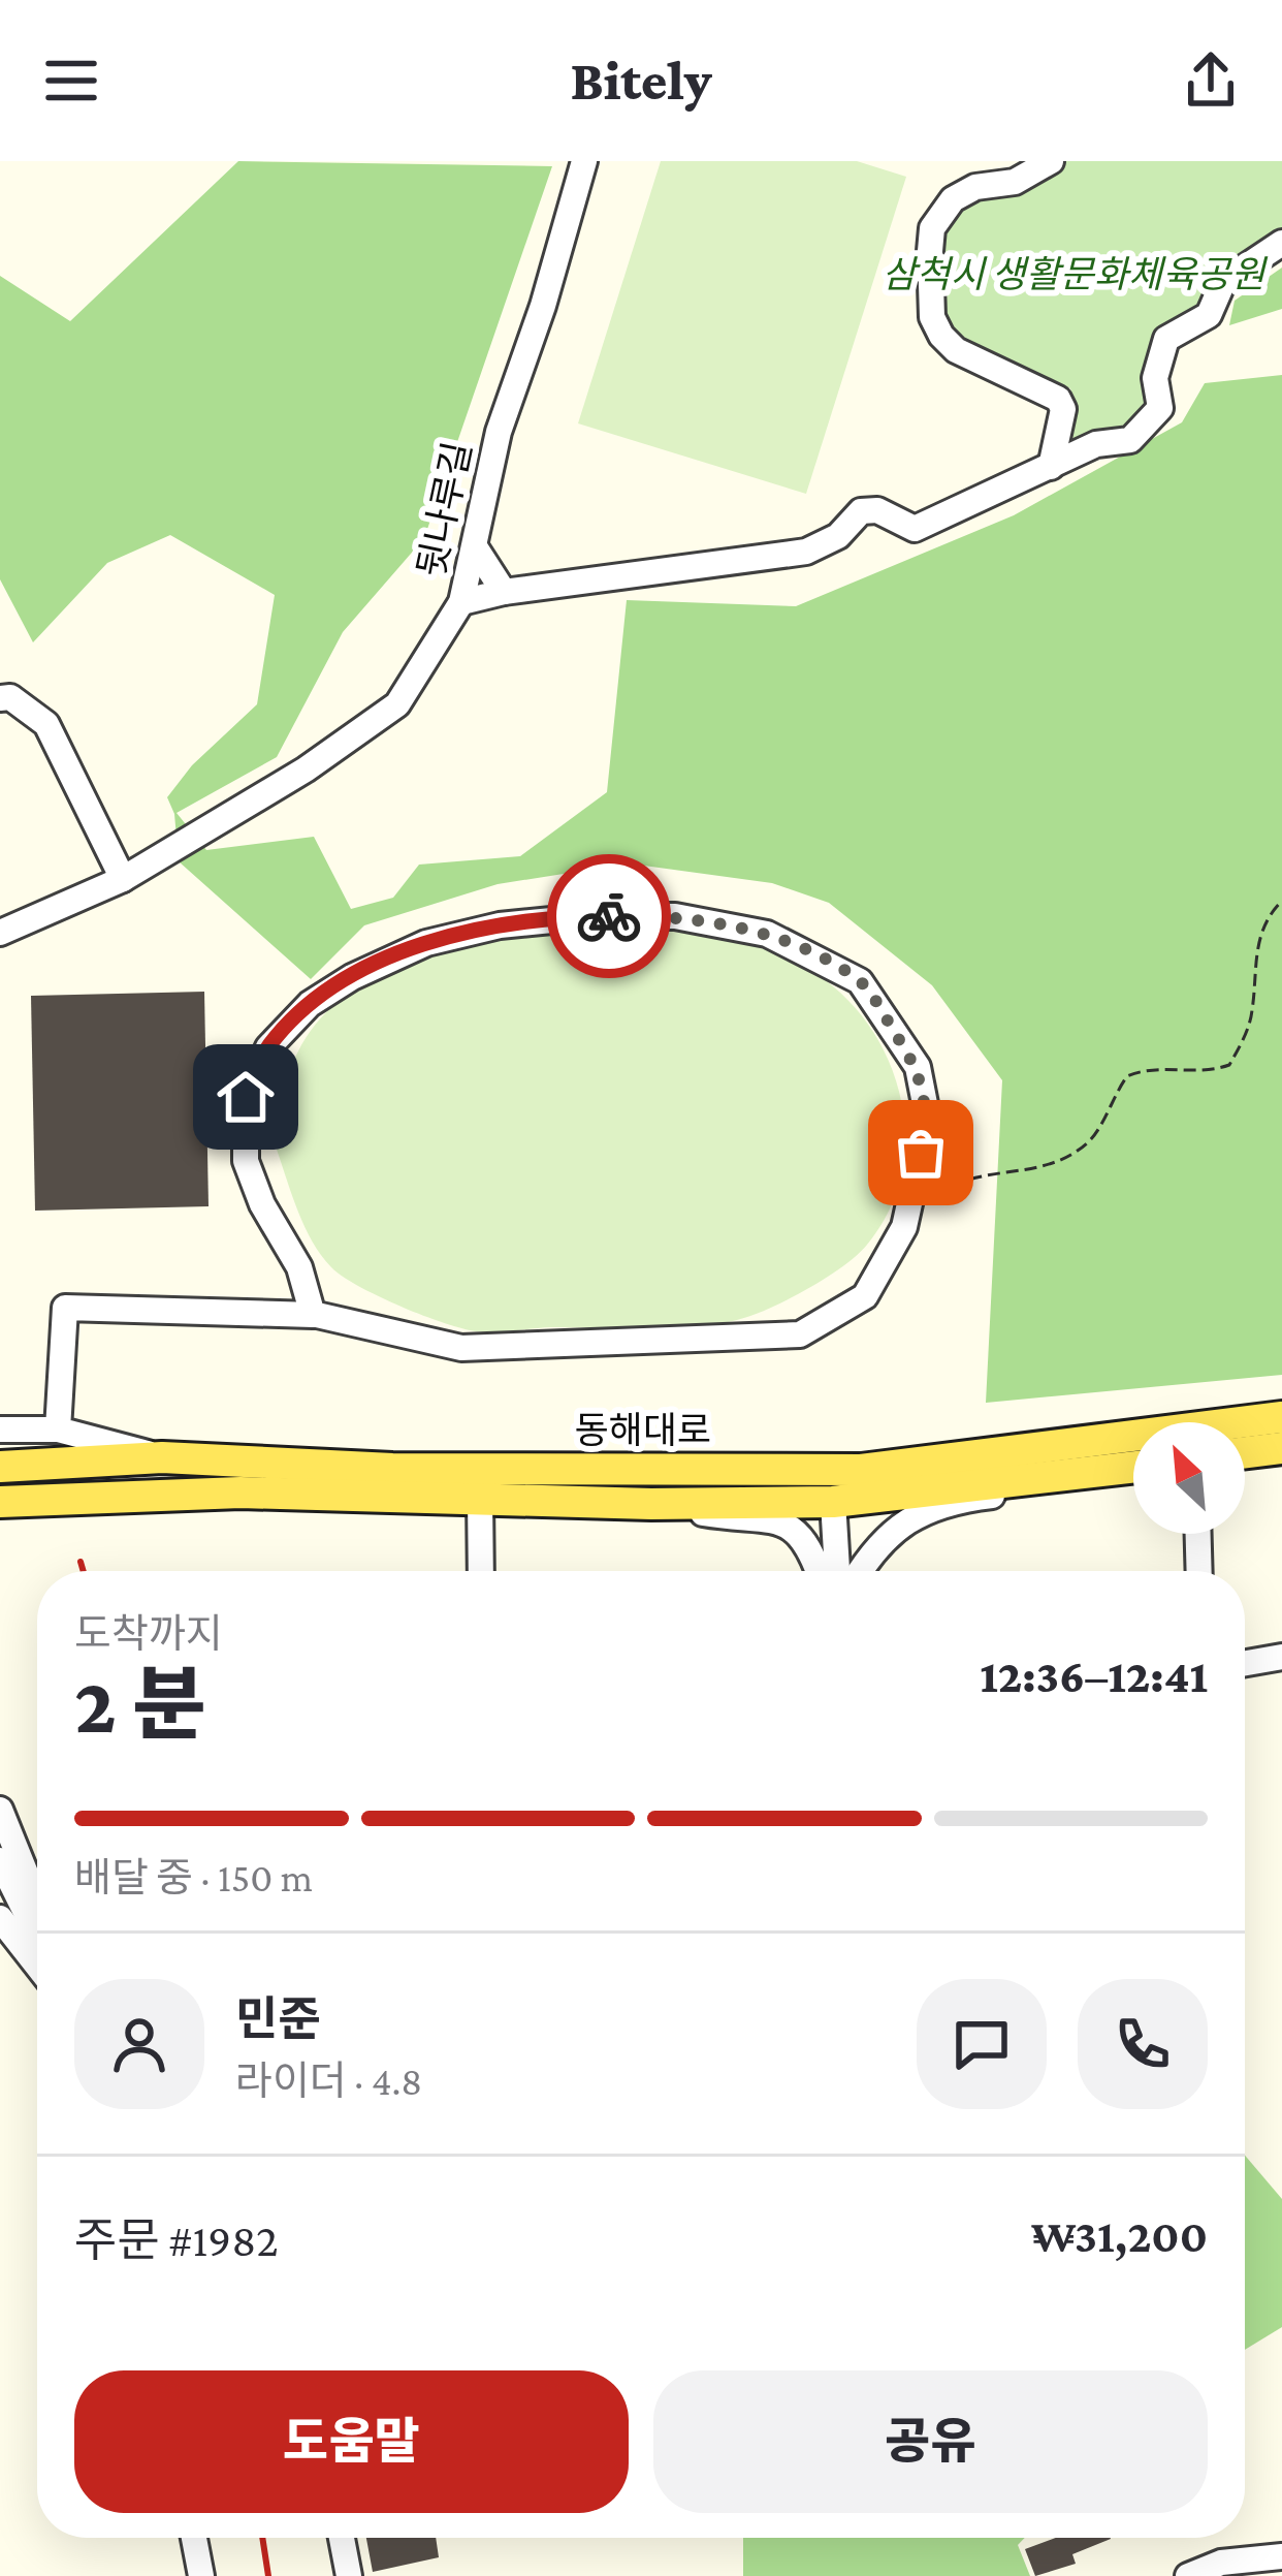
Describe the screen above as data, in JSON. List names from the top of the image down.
{
  "streets": {
    "main road": ["동해대로"],
    "street": ["뒷나루길"]
  },
  "parks": ["삼척시 생활문화체육공원"],
  "north": "top left",
  "page": {
    "header": "Bitely",
    "heading": ["2 분", "도착까지", "12:36–12:41"],
    "panel": [
      "민준",
      "라이더 · 4.8",
      "주문 #1982",
      "₩31,200"
    ],
    "bar": "배달 중 · 150 m",
    "buttons": ["도움말", "공유"]
  }
}
